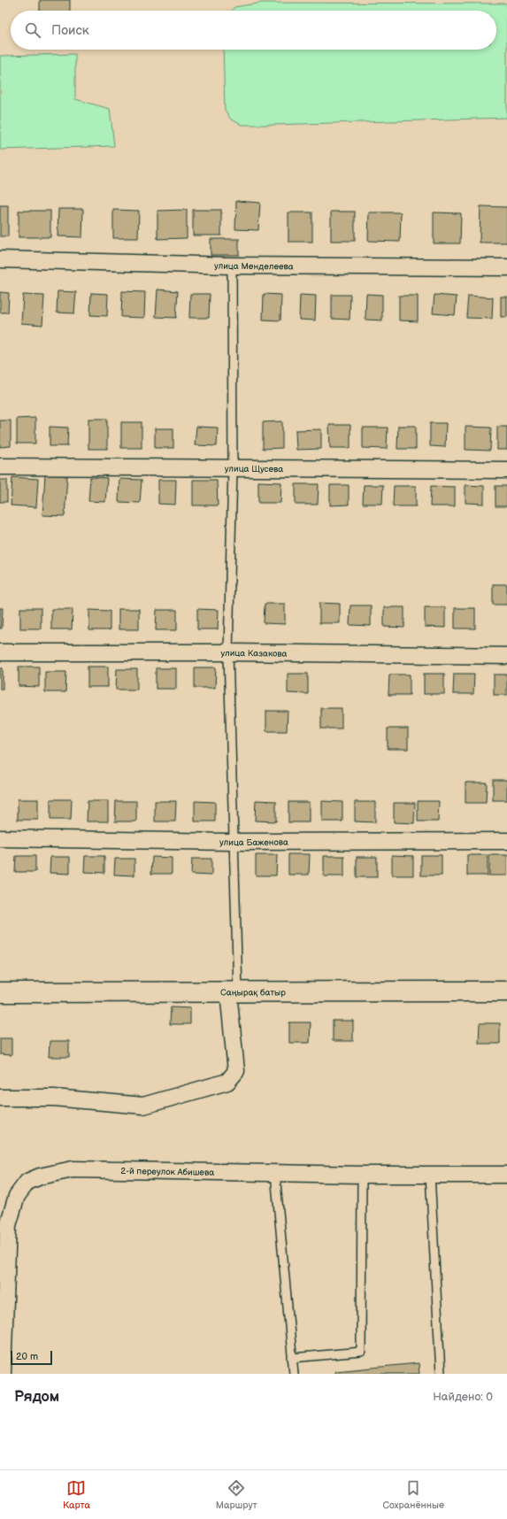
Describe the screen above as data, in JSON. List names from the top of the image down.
{
  "streets": {
    "street": [
      "улица Менделеева",
      "улица Щусева",
      "улица Казакова",
      "улица Баженова",
      "Саңырақ батыр",
      "2-й переулок Абишева"
    ]
  },
  "scale_bar": "20 m",
  "page": {
    "search": "Поиск",
    "scale": "20 m",
    "heading": ["Рядом", "Найдено: 0"],
    "nav": ["Карта", "Маршрут", "Сохранённые"]
  }
}
